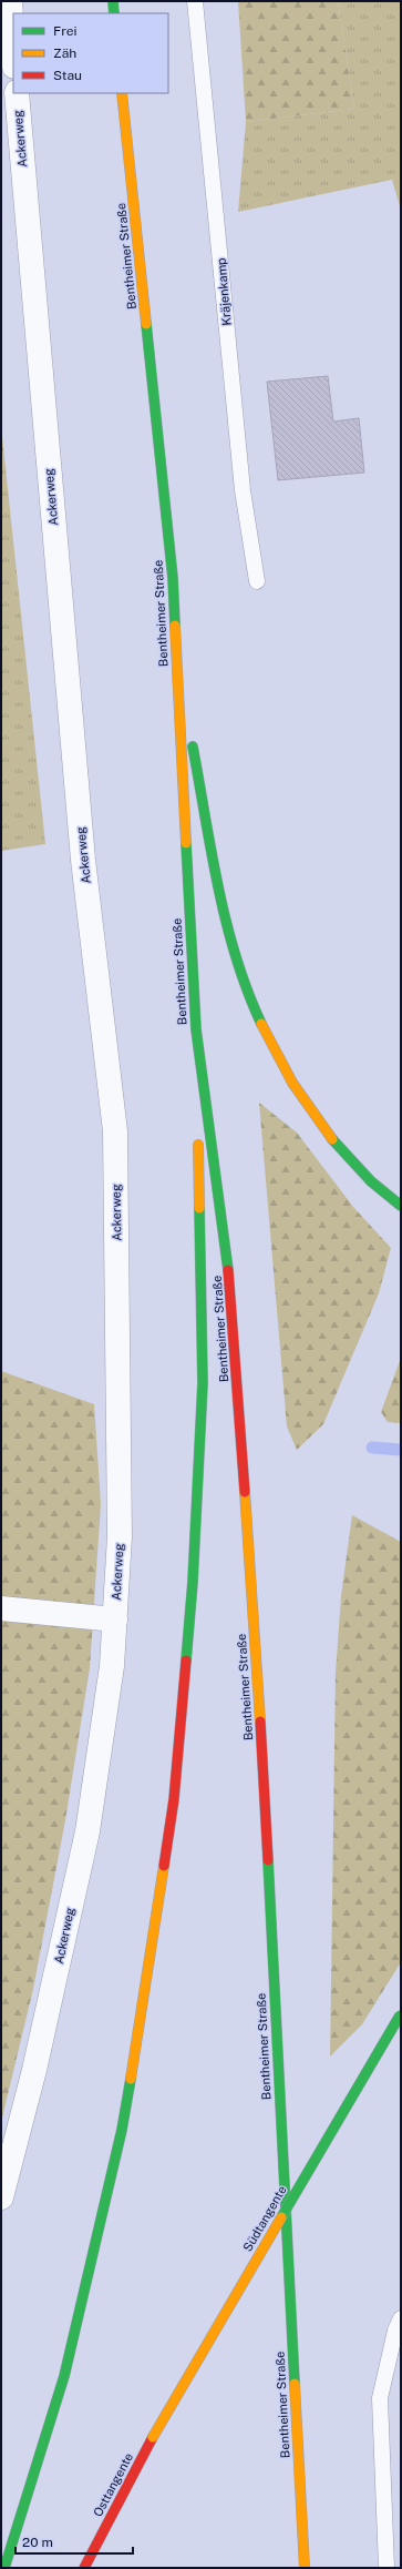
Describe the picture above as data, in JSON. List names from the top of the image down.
{
  "streets": {
    "main road": ["Bentheimer Straße", "Südtangente", "Osttangente"],
    "street": ["Ackerweg"],
    "lane": ["Kräjenkamp"]
  },
  "crossings": [
    ["Südtangente", "Osttangente"]
  ],
  "legend": ["Frei", "Zäh", "Stau"],
  "scale_bar": "20 m"
}
